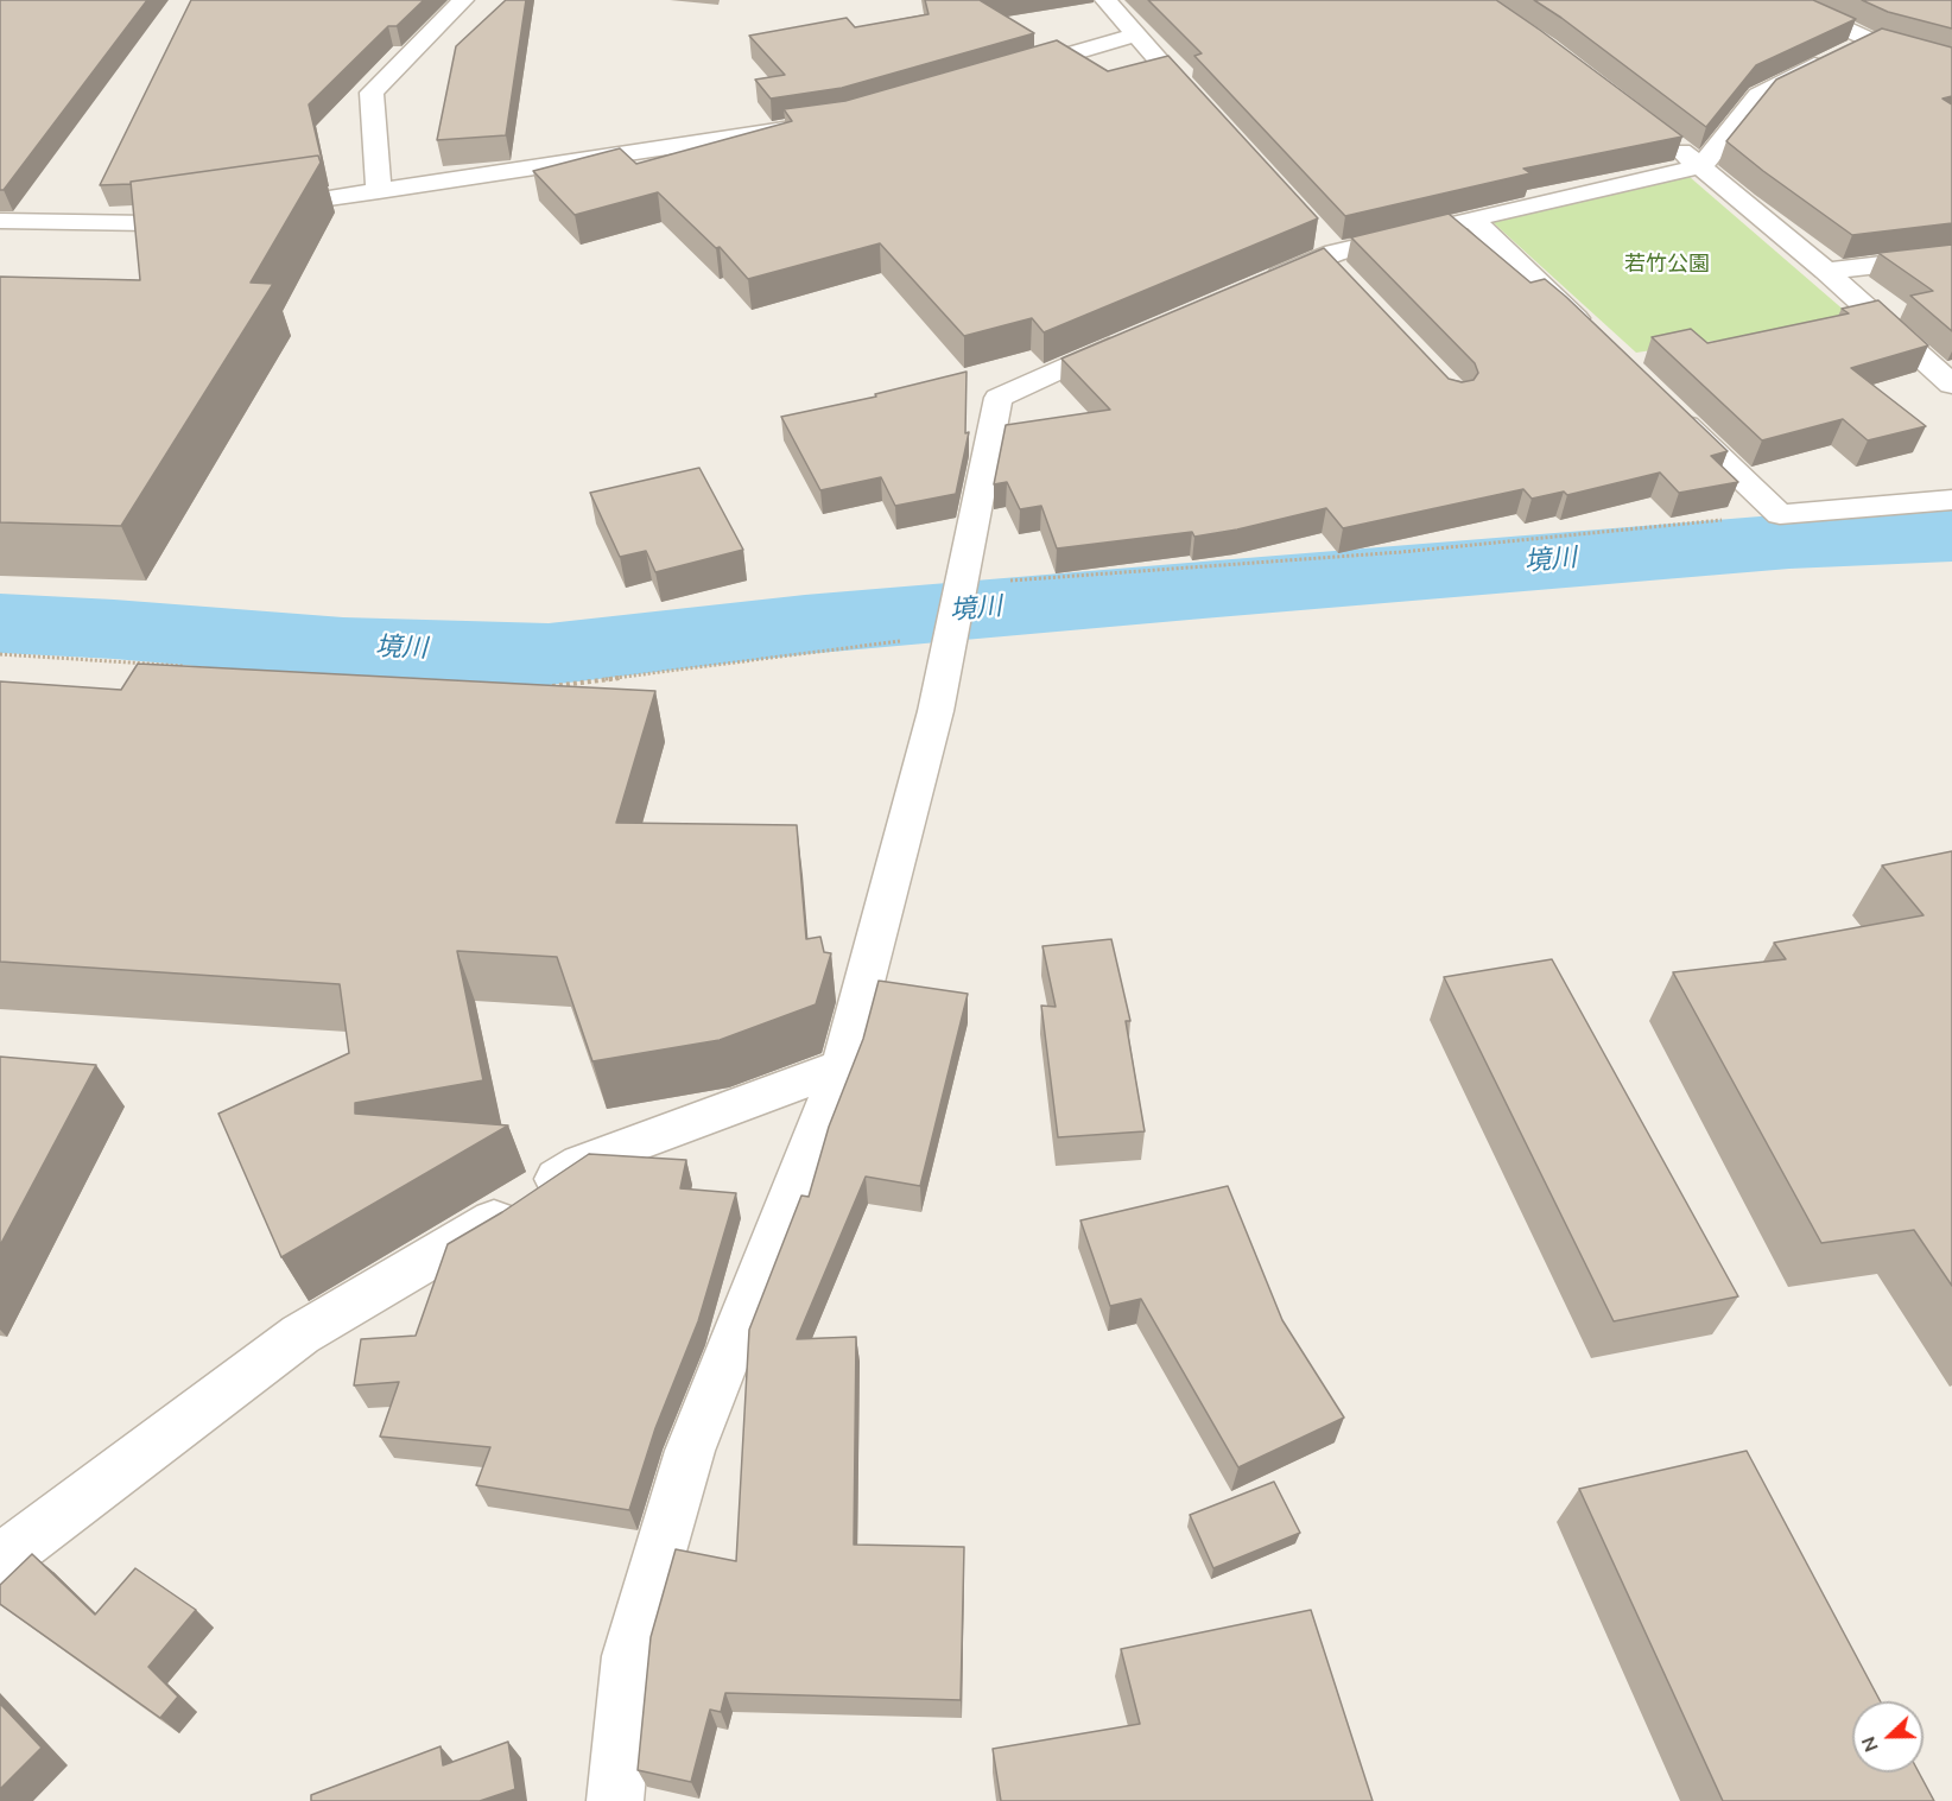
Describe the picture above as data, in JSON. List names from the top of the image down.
{
  "water": ["境川"],
  "parks": ["若竹公園"],
  "north": "left"
}
